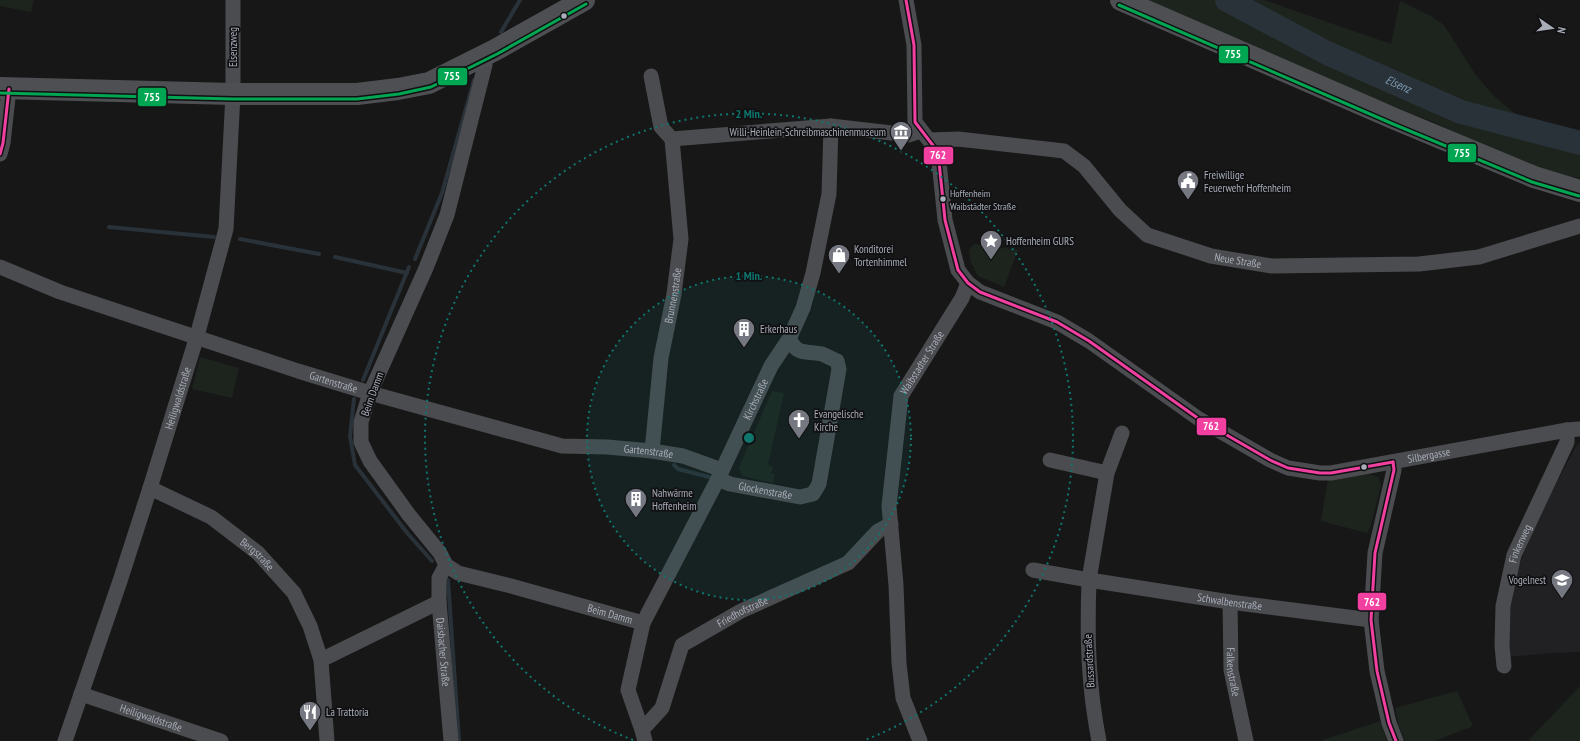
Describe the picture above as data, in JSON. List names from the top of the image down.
{
  "streets": {
    "street": [
      "Elsenzweg",
      "Neue Straße",
      "Brunnenstraße",
      "Waibstadter Straße",
      "Gartenstraße",
      "Beim Damm",
      "Heiligwaldstraße",
      "Kirchstraße",
      "Silbergasse",
      "Glockenstraße",
      "Finkenweg",
      "Bergstraße",
      "Schwalbenstraße",
      "Friedhofstraße",
      "Daisbacher Straße",
      "Bussardstraße",
      "Falkenstraße"
    ]
  },
  "crossings": [
    ["Elsenzweg", "Heiligwaldstraße"],
    ["Neue Straße", "Brunnenstraße"],
    ["Neue Straße", "Kirchstraße"],
    ["Brunnenstraße", "Gartenstraße"],
    ["Waibstadter Straße", "Silbergasse"],
    ["Waibstadter Straße", "Friedhofstraße"],
    ["Gartenstraße", "Beim Damm"],
    ["Gartenstraße", "Heiligwaldstraße"],
    ["Gartenstraße", "Kirchstraße"],
    ["Gartenstraße", "Glockenstraße"],
    ["Beim Damm", "Kirchstraße"],
    ["Beim Damm", "Daisbacher Straße"],
    ["Heiligwaldstraße", "Bergstraße"],
    ["Kirchstraße", "Glockenstraße"],
    ["Kirchstraße", "Friedhofstraße"],
    ["Silbergasse", "Finkenweg"],
    ["Schwalbenstraße", "Bussardstraße"],
    ["Schwalbenstraße", "Falkenstraße"]
  ],
  "water": ["Elsenz"],
  "places": {
    "museum": ["Willi-Heinlein-Schreibmaschinenmuseum"],
    "other": ["Hoffenheim Waibstädter Straße"],
    "public building": ["Freiwillige Feuerwehr Hoffenheim"],
    "place": ["Hoffenheim GURS"],
    "shop": ["Konditorei Tortenhimmel"],
    "building": ["Erkerhaus", "Nahwärme Hoffenheim"],
    "church": ["Evangelische Kirche"],
    "school or university": ["Vogelnest"],
    "restaurant": ["La Trattoria"]
  },
  "lines": ["transit line 762", "transit line 755"],
  "north": "right",
  "rings": ["2 Min.", "1 Min."]
}
